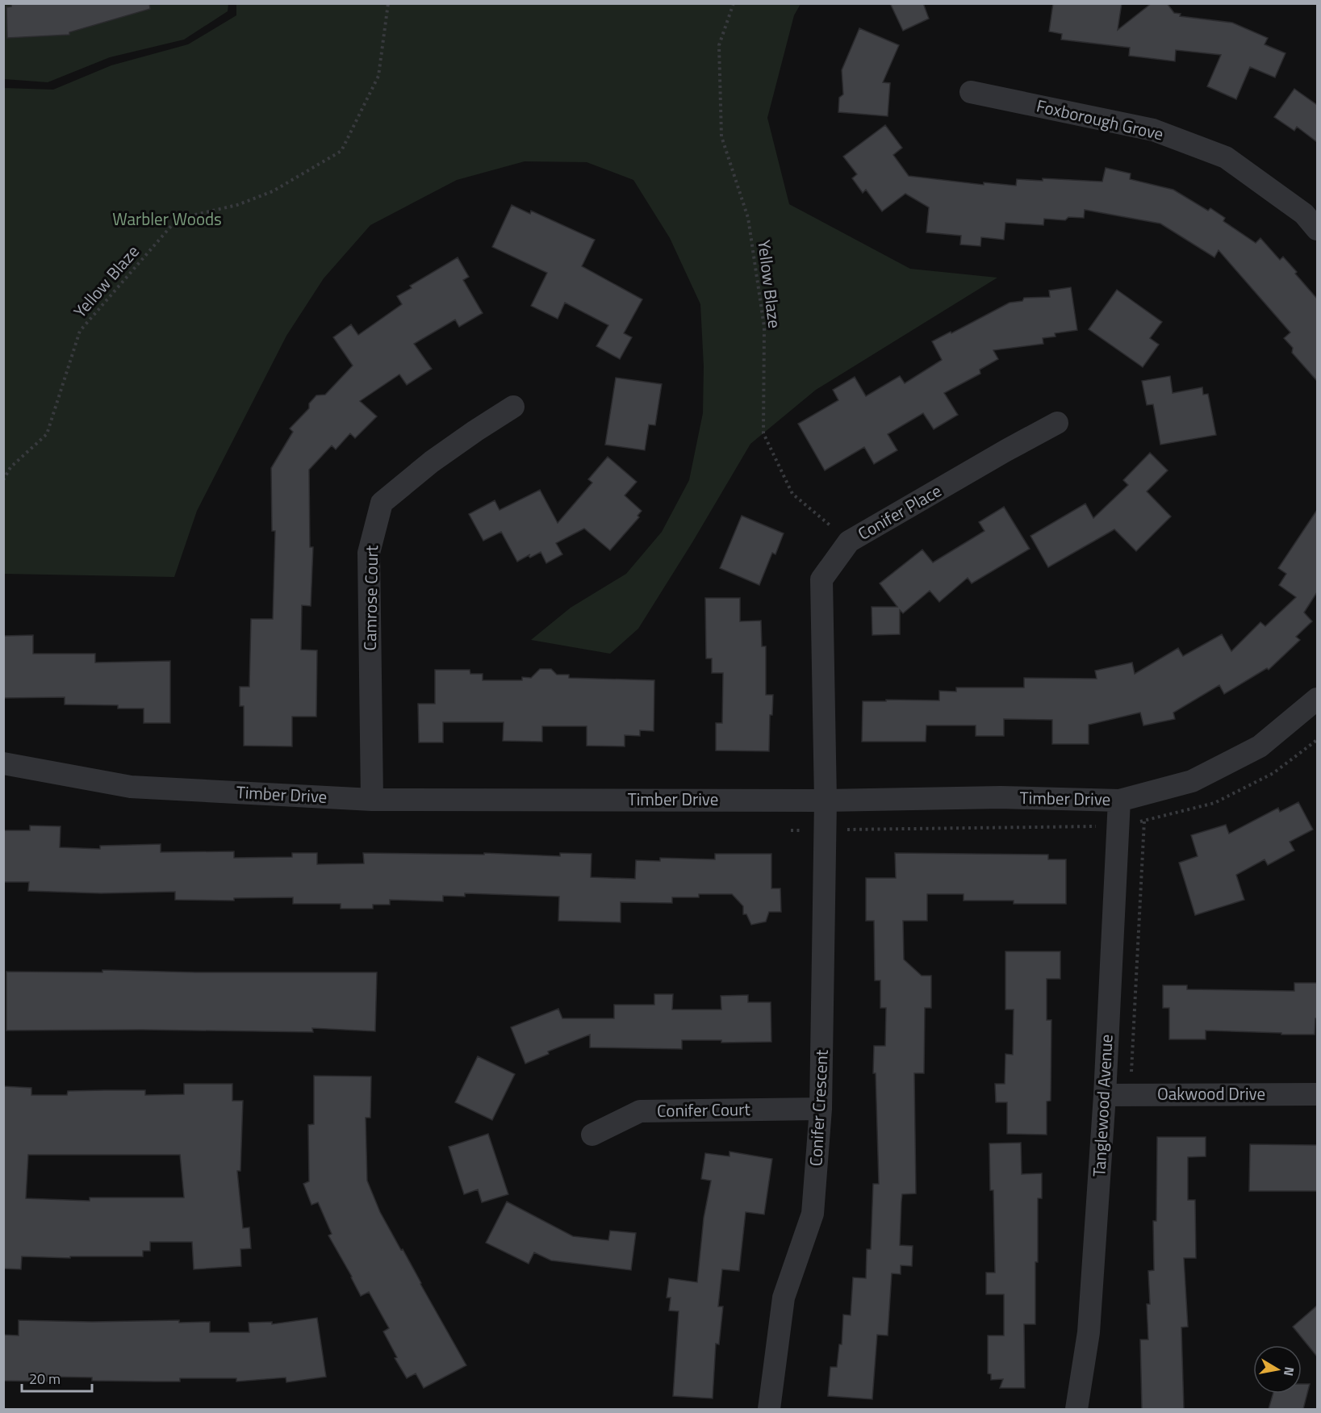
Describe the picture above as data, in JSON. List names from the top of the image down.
{
  "streets": {
    "street": [
      "Foxborough Grove",
      "Conifer Place",
      "Camrose Court",
      "Timber Drive",
      "Oakwood Drive",
      "Tanglewood Avenue",
      "Conifer Crescent",
      "Conifer Court"
    ],
    "path": ["Yellow Blaze"]
  },
  "crossings": [
    ["Yellow Blaze", "Conifer Place"],
    ["Conifer Place", "Timber Drive"],
    ["Conifer Place", "Conifer Crescent"],
    ["Camrose Court", "Timber Drive"],
    ["Timber Drive", "Tanglewood Avenue"],
    ["Timber Drive", "Conifer Crescent"],
    ["Oakwood Drive", "Tanglewood Avenue"],
    ["Conifer Crescent", "Conifer Court"]
  ],
  "parks": ["Warbler Woods"],
  "scale_bar": "20 m",
  "north": "right"
}
